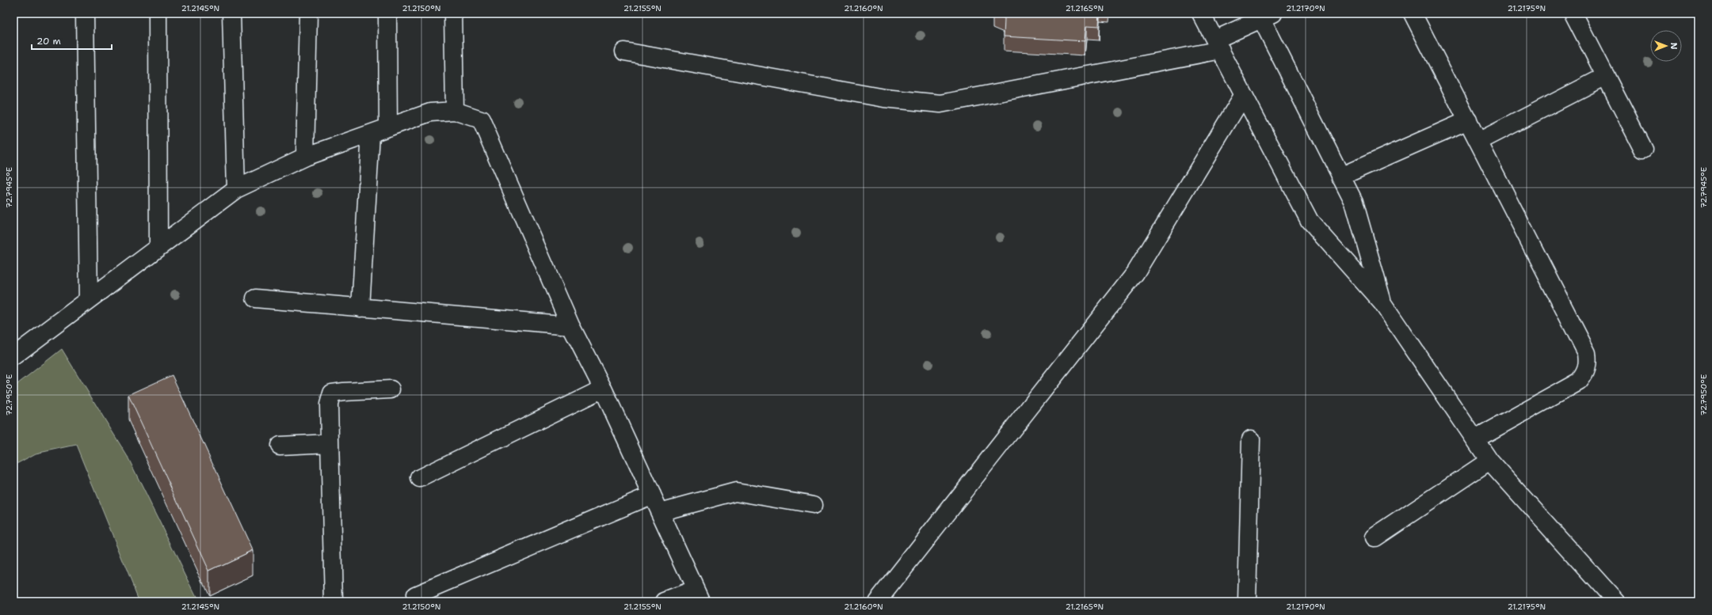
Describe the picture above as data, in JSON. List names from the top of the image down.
{
  "scale_bar": "20 m",
  "north": "right",
  "coordinates": [
    "21.2145°N",
    "21.2150°N",
    "21.2155°N",
    "21.2160°N",
    "21.2165°N",
    "21.2170°N",
    "21.2175°N",
    "72.7945°E",
    "72.7950°E"
  ]
}
